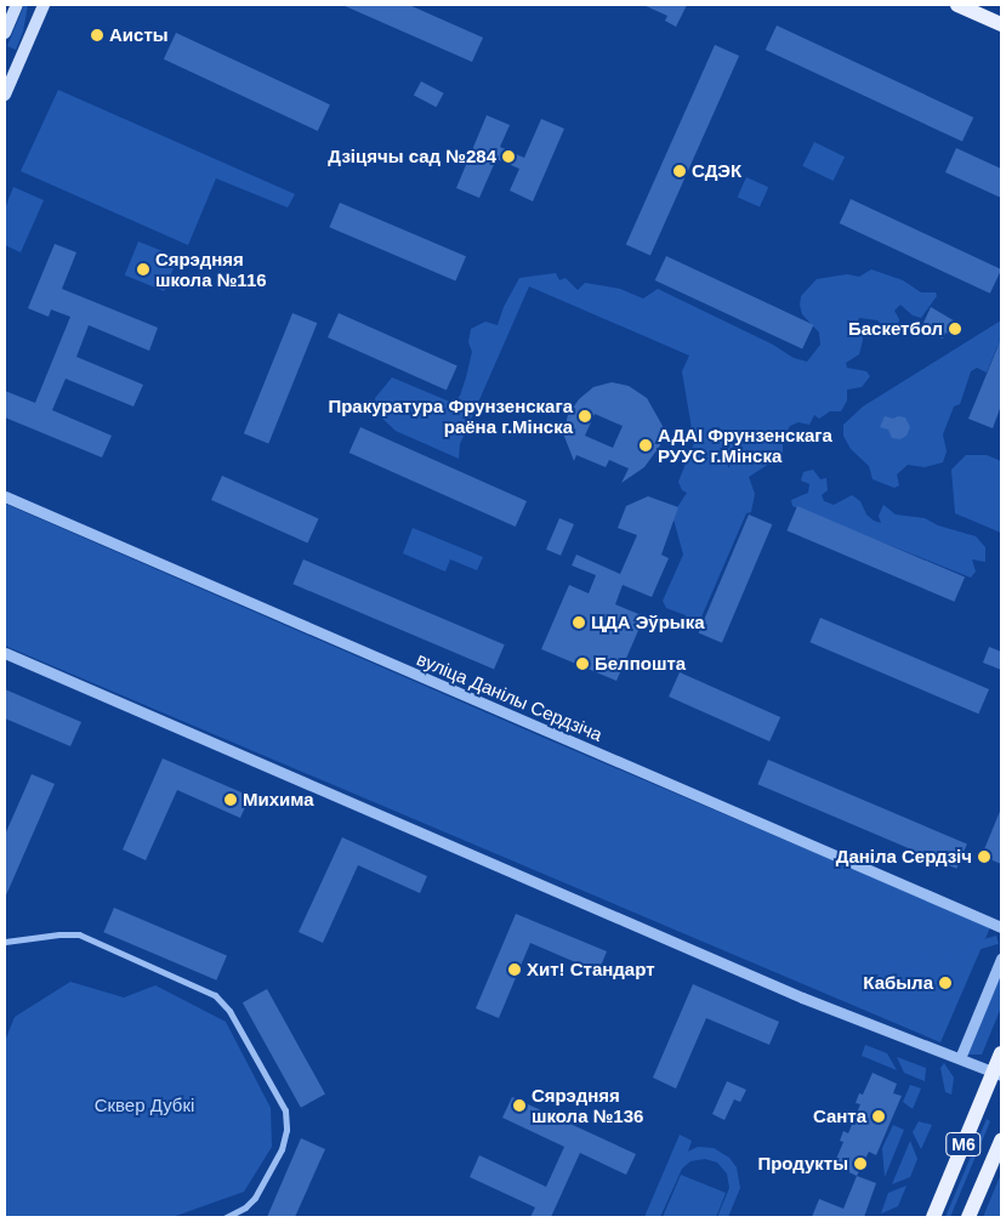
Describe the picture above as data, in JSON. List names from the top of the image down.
{
  "streets": {
    "main road": ["М6"],
    "street": ["вуліца Данілы Сердзіча"]
  },
  "parks": ["Сквер Дубкі"],
  "places": [
    "Аисты",
    "Дзіцячы сад №284",
    "СДЭК",
    "Сярэдняя школа №116",
    "Баскетбол",
    "Пракуратура Фрунзенскага раёна г.Мінска",
    "АДАІ Фрунзенскага РУУС г.Мінска",
    "ЦДА Эўрыка",
    "Белпошта",
    "Михима",
    "Даніла Сердзіч",
    "Хит! Стандарт",
    "Кабыла",
    "Сярэдняя школа №136",
    "Санта",
    "Продукты"
  ]
}
